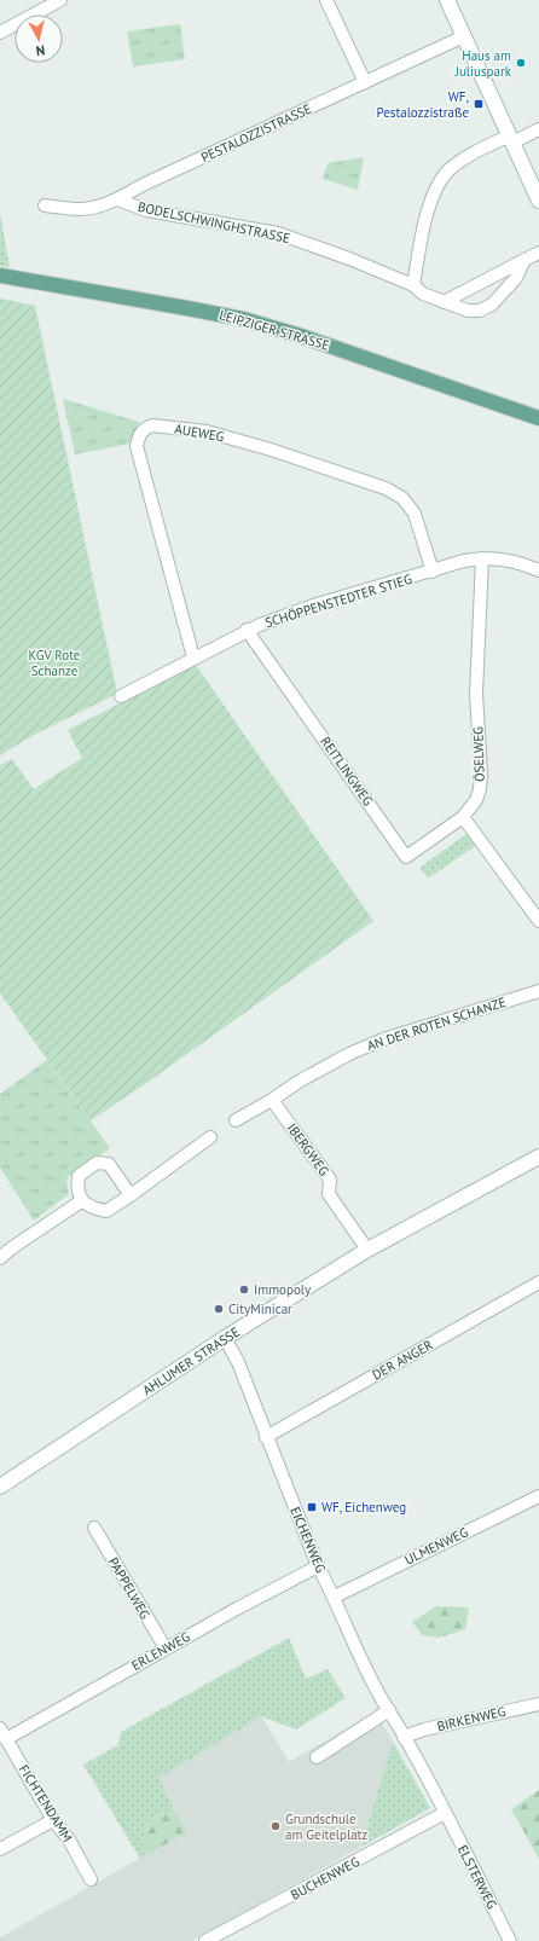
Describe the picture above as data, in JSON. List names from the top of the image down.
{
  "streets": {
    "main road": ["LEIPZIGER STRASSE", "AHLUMER STRASSE"],
    "street": [
      "PESTALOZZISTRASSE",
      "BODELSCHWINGHSTRASSE",
      "AUEWEG",
      "SCHÖPPENSTEDTER STIEG",
      "ÖSELWEG",
      "REITLINGWEG",
      "AN DER ROTEN SCHANZE",
      "IBERGWEG",
      "DER ANGER",
      "EICHENWEG",
      "ULMENWEG",
      "PAPPELWEG",
      "ERLENWEG",
      "BIRKENWEG",
      "FICHTENDAMM",
      "ELSTERWEG",
      "BUCHENWEG"
    ]
  },
  "crossings": [
    ["PESTALOZZISTRASSE", "BODELSCHWINGHSTRASSE"],
    ["AUEWEG", "SCHÖPPENSTEDTER STIEG"],
    ["SCHÖPPENSTEDTER STIEG", "ÖSELWEG"],
    ["SCHÖPPENSTEDTER STIEG", "REITLINGWEG"],
    ["ÖSELWEG", "REITLINGWEG"],
    ["AN DER ROTEN SCHANZE", "IBERGWEG"],
    ["IBERGWEG", "AHLUMER STRASSE"],
    ["DER ANGER", "EICHENWEG"],
    ["AHLUMER STRASSE", "EICHENWEG"],
    ["EICHENWEG", "ULMENWEG"],
    ["EICHENWEG", "ERLENWEG"],
    ["EICHENWEG", "BIRKENWEG"],
    ["EICHENWEG", "ELSTERWEG"],
    ["PAPPELWEG", "ERLENWEG"],
    ["ERLENWEG", "FICHTENDAMM"],
    ["BIRKENWEG", "ELSTERWEG"],
    ["ELSTERWEG", "BUCHENWEG"]
  ],
  "parks": ["KGV Rote Schanze"],
  "places": {
    "other": [
      "Haus am Juliuspark",
      "Immopoly",
      "CityMinicar",
      "Grundschule am Geitelplatz"
    ],
    "transit": ["WF, Pestalozzistraße", "WF, Eichenweg"]
  },
  "north": "bottom"
}
